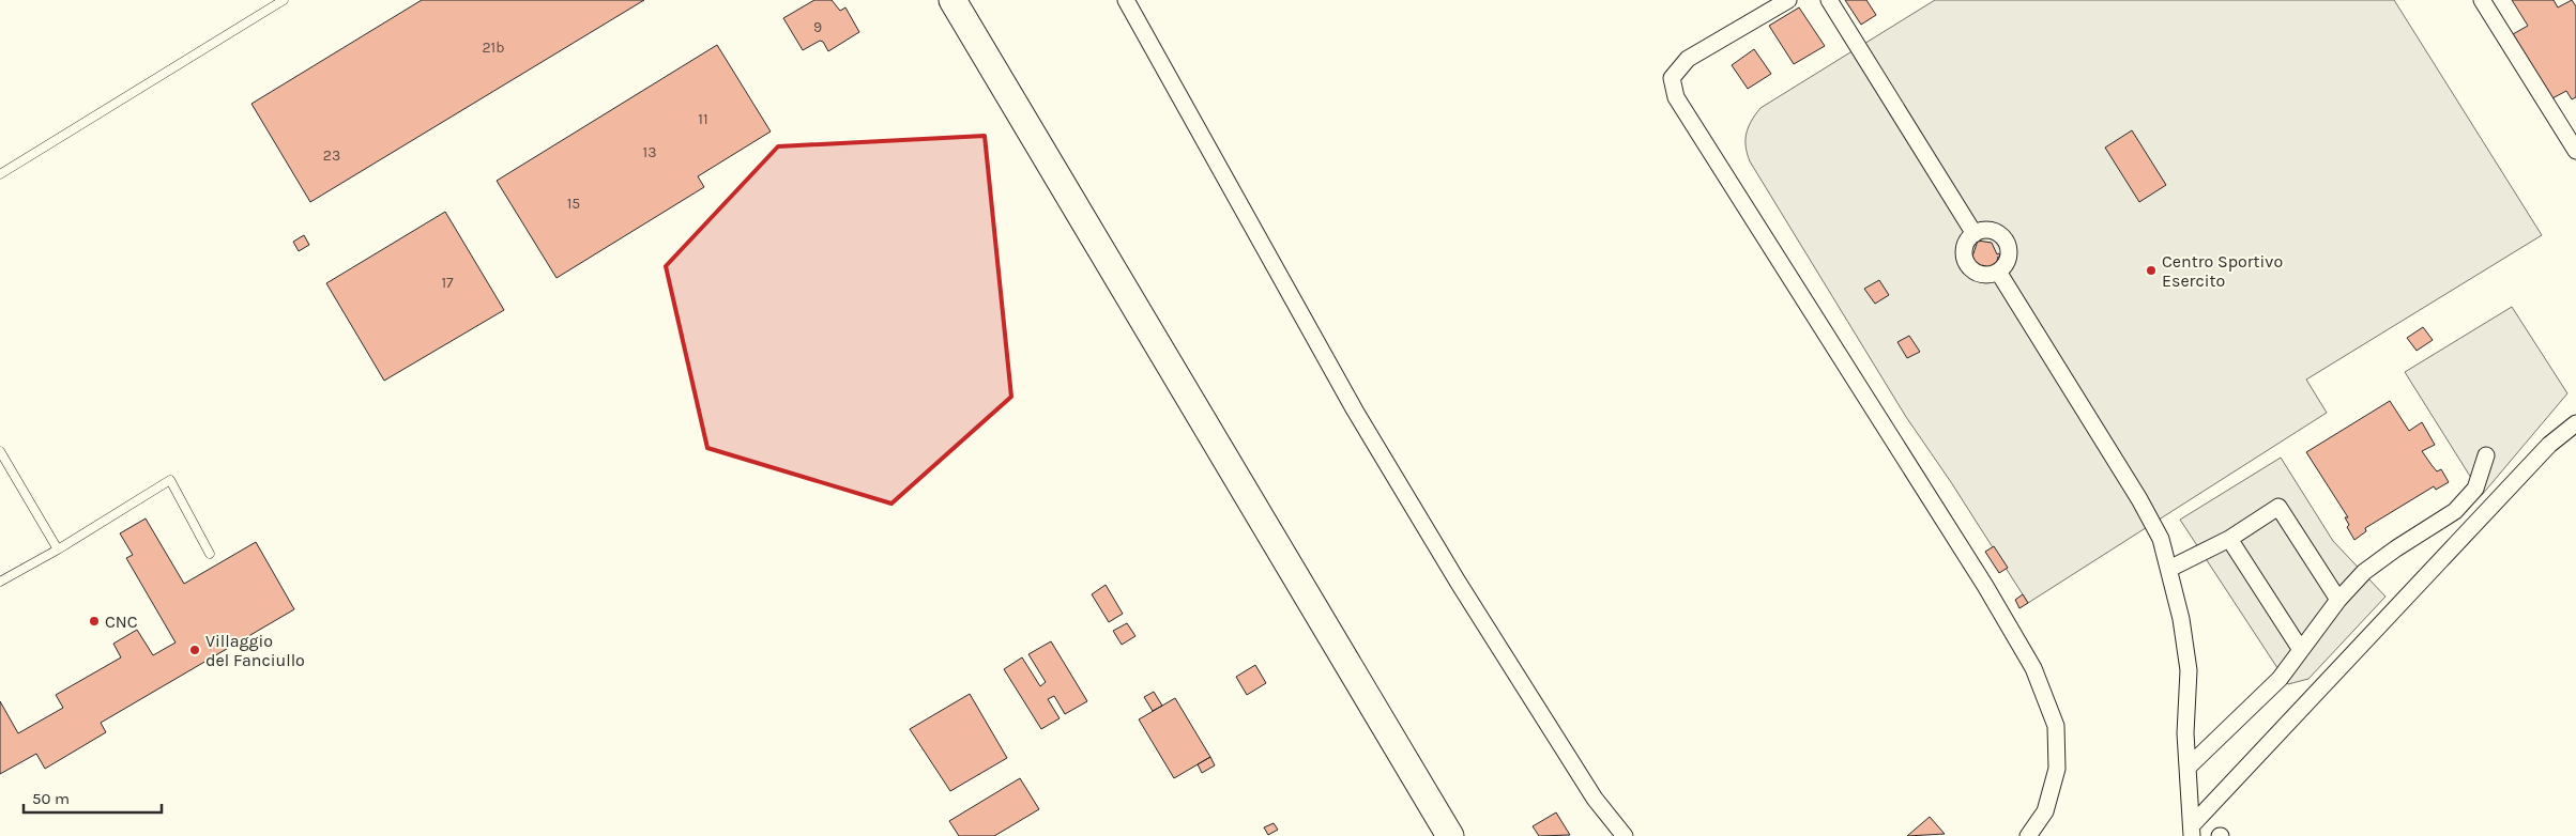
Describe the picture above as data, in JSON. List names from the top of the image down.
{
  "places": ["Centro Sportivo Esercito", "CNC", "Villaggio del Fanciullo"],
  "house_numbers": [
    "9",
    "21b",
    "11",
    "13",
    "23",
    "15",
    "17"
  ],
  "scale_bar": "50 m"
}
